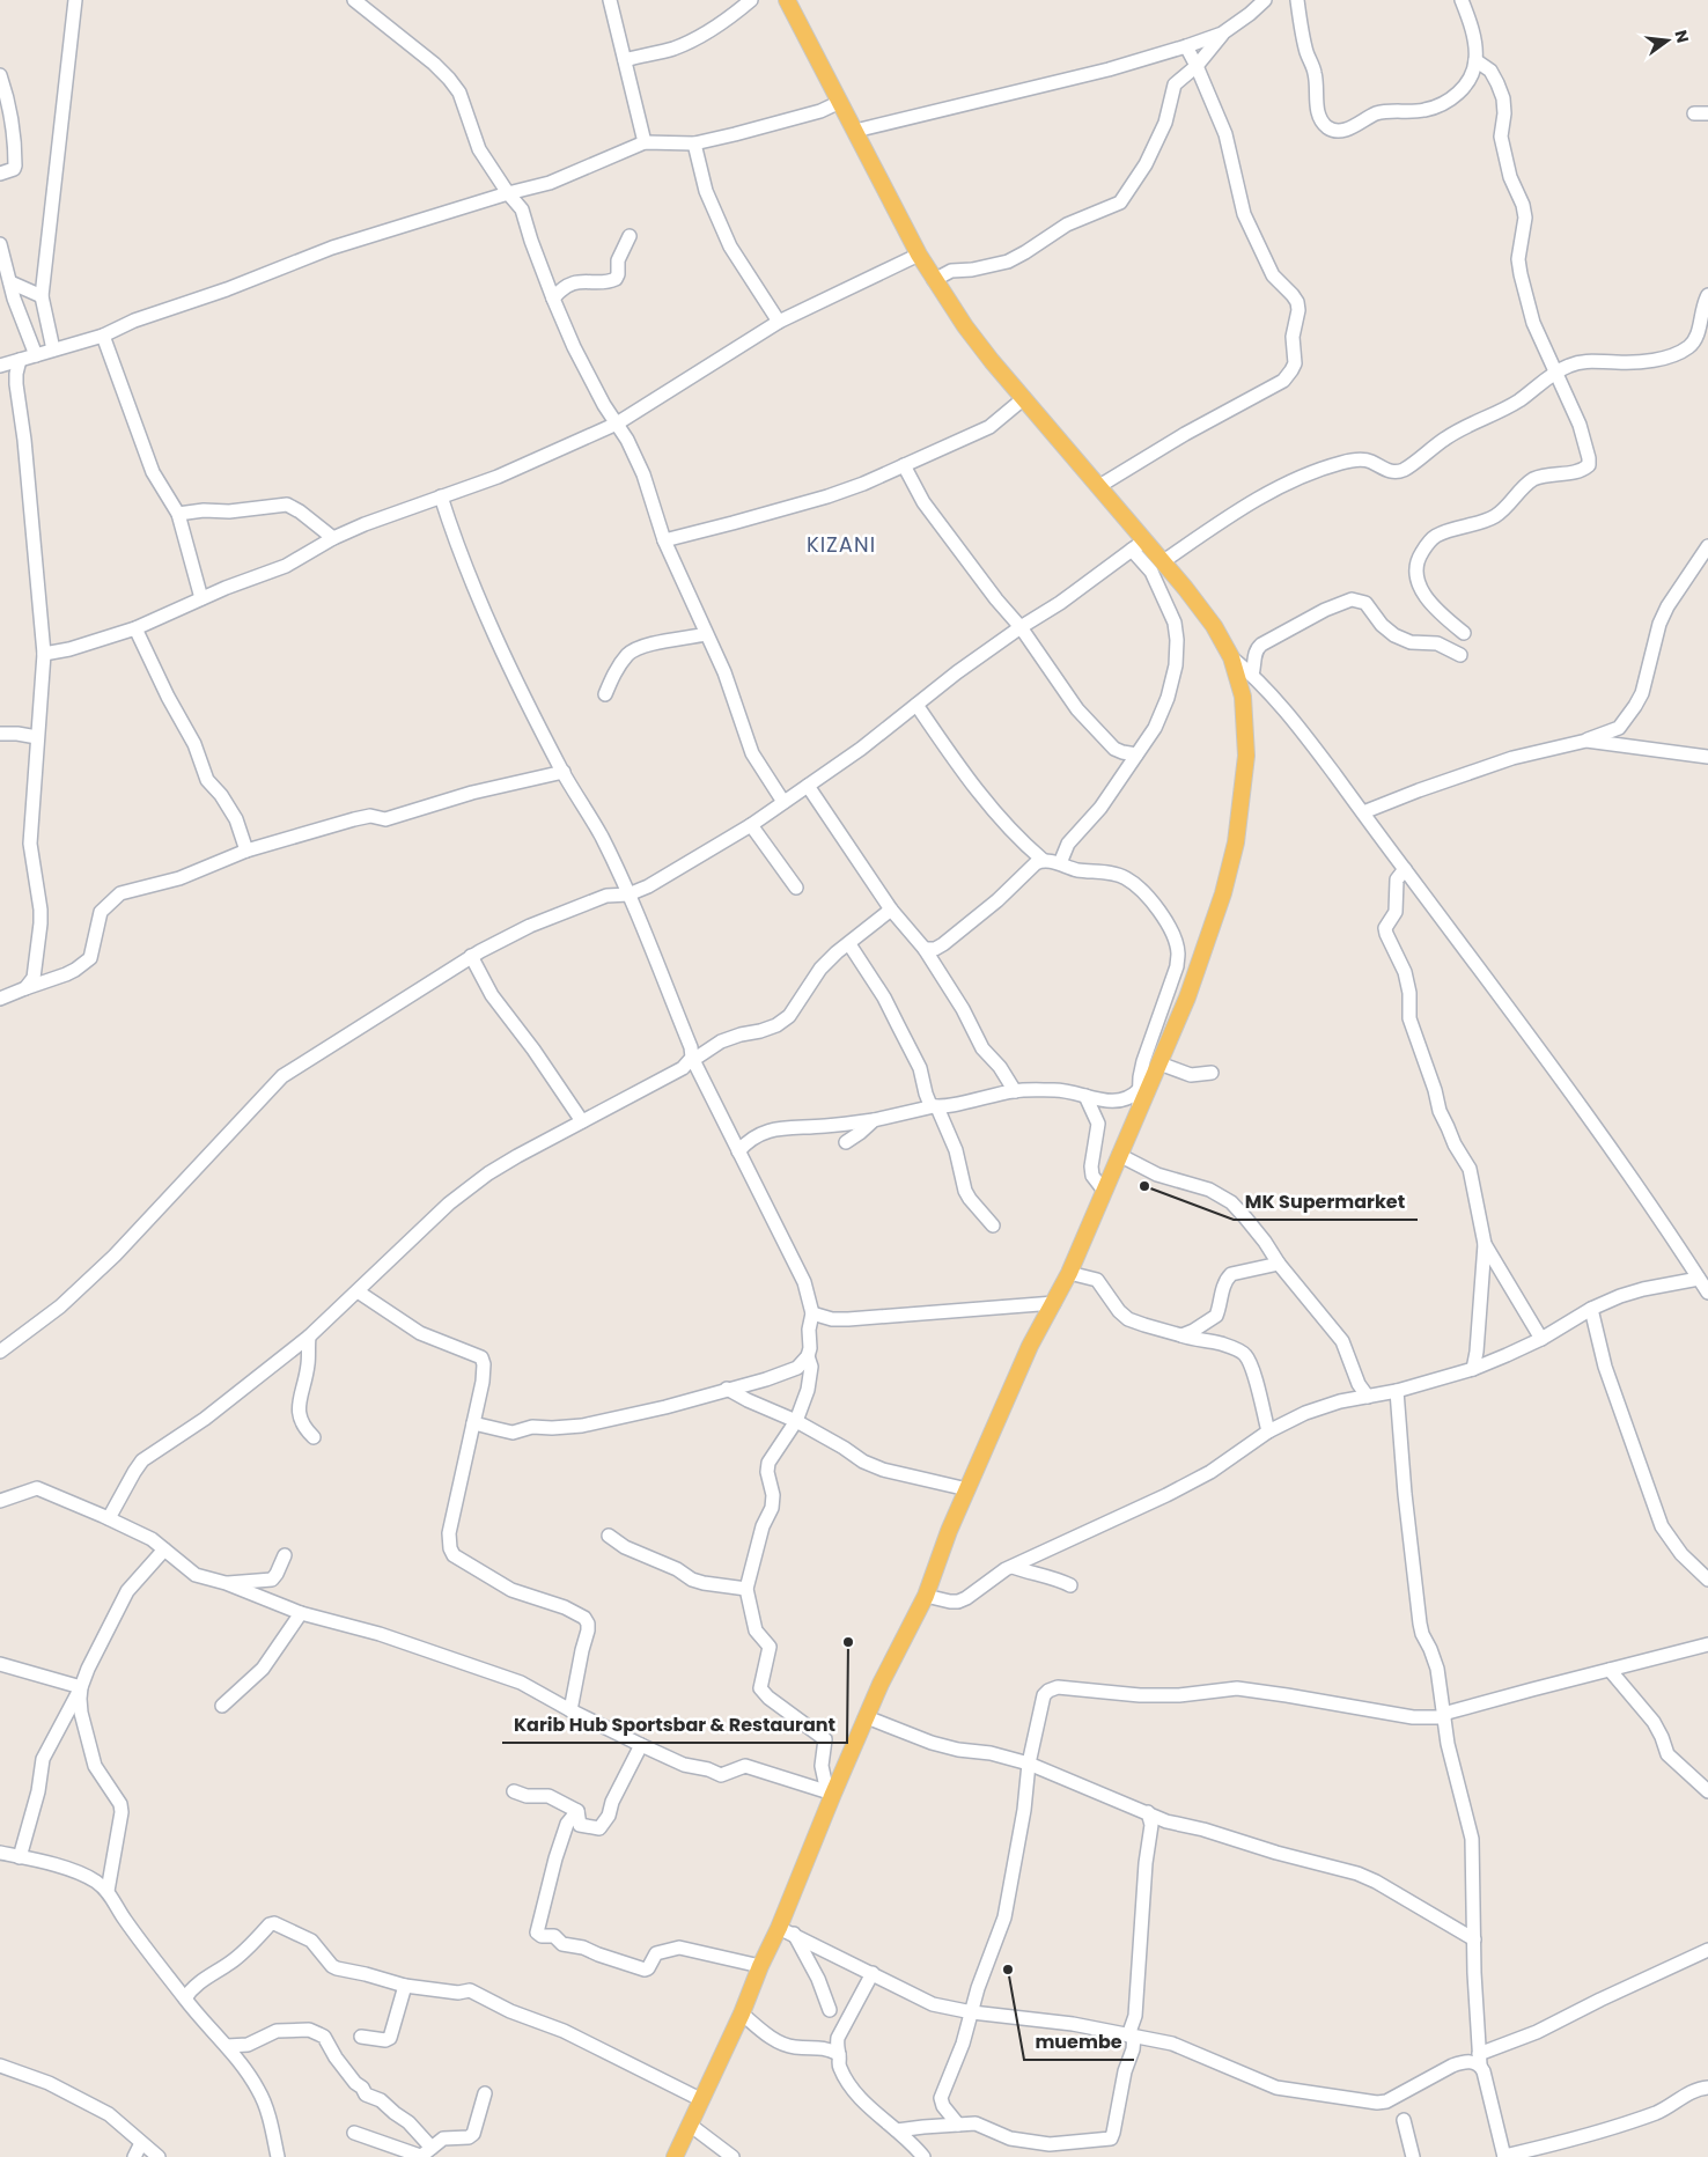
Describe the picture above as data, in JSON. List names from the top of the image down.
{
  "districts": ["KIZANI"],
  "places": ["MK Supermarket", "Karib Hub Sportsbar & Restaurant", "muembe"],
  "north": "right"
}
